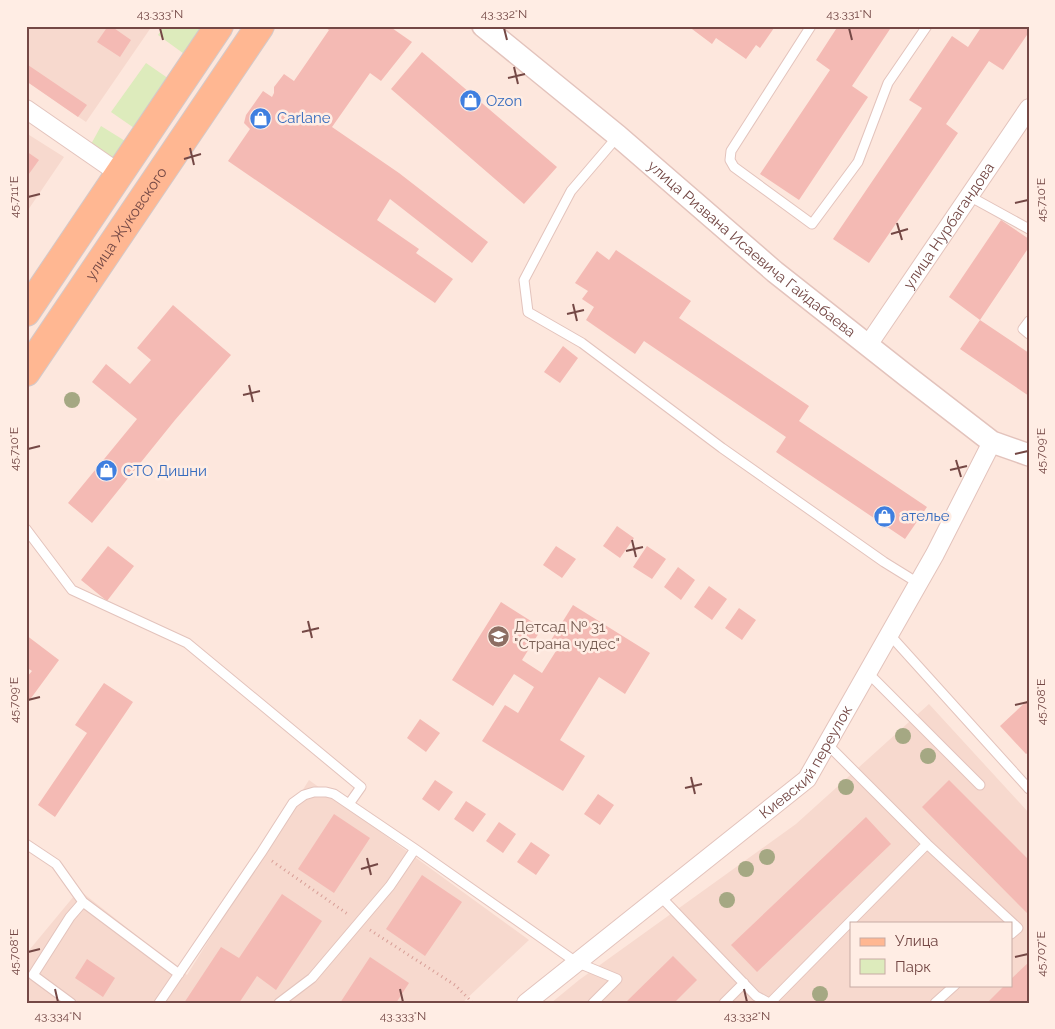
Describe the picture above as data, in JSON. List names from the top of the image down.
{
  "streets": {
    "main road": ["улица Жуковского"],
    "street": ["улица Нурбагандова", "улица Ризвана Исаевича Гайдабаева", "Киевский переулок"]
  },
  "crossings": [
    ["улица Нурбагандова", "улица Ризвана Исаевича Гайдабаева"],
    ["улица Ризвана Исаевича Гайдабаева", "Киевский переулок"]
  ],
  "places": {
    "shop": [
      "Ozon",
      "Carlane",
      "СТО Дишни",
      "ателье"
    ],
    "school or university": ["Детсад № 31 \"Страна чудес\""]
  },
  "legend": ["Улица", "Парк"],
  "coordinates": [
    "43.333°N",
    "43.332°N",
    "43.331°N",
    "45.711°E",
    "45.710°E",
    "45.709°E",
    "45.708°E",
    "45.707°E",
    "43.334°N"
  ]
}
